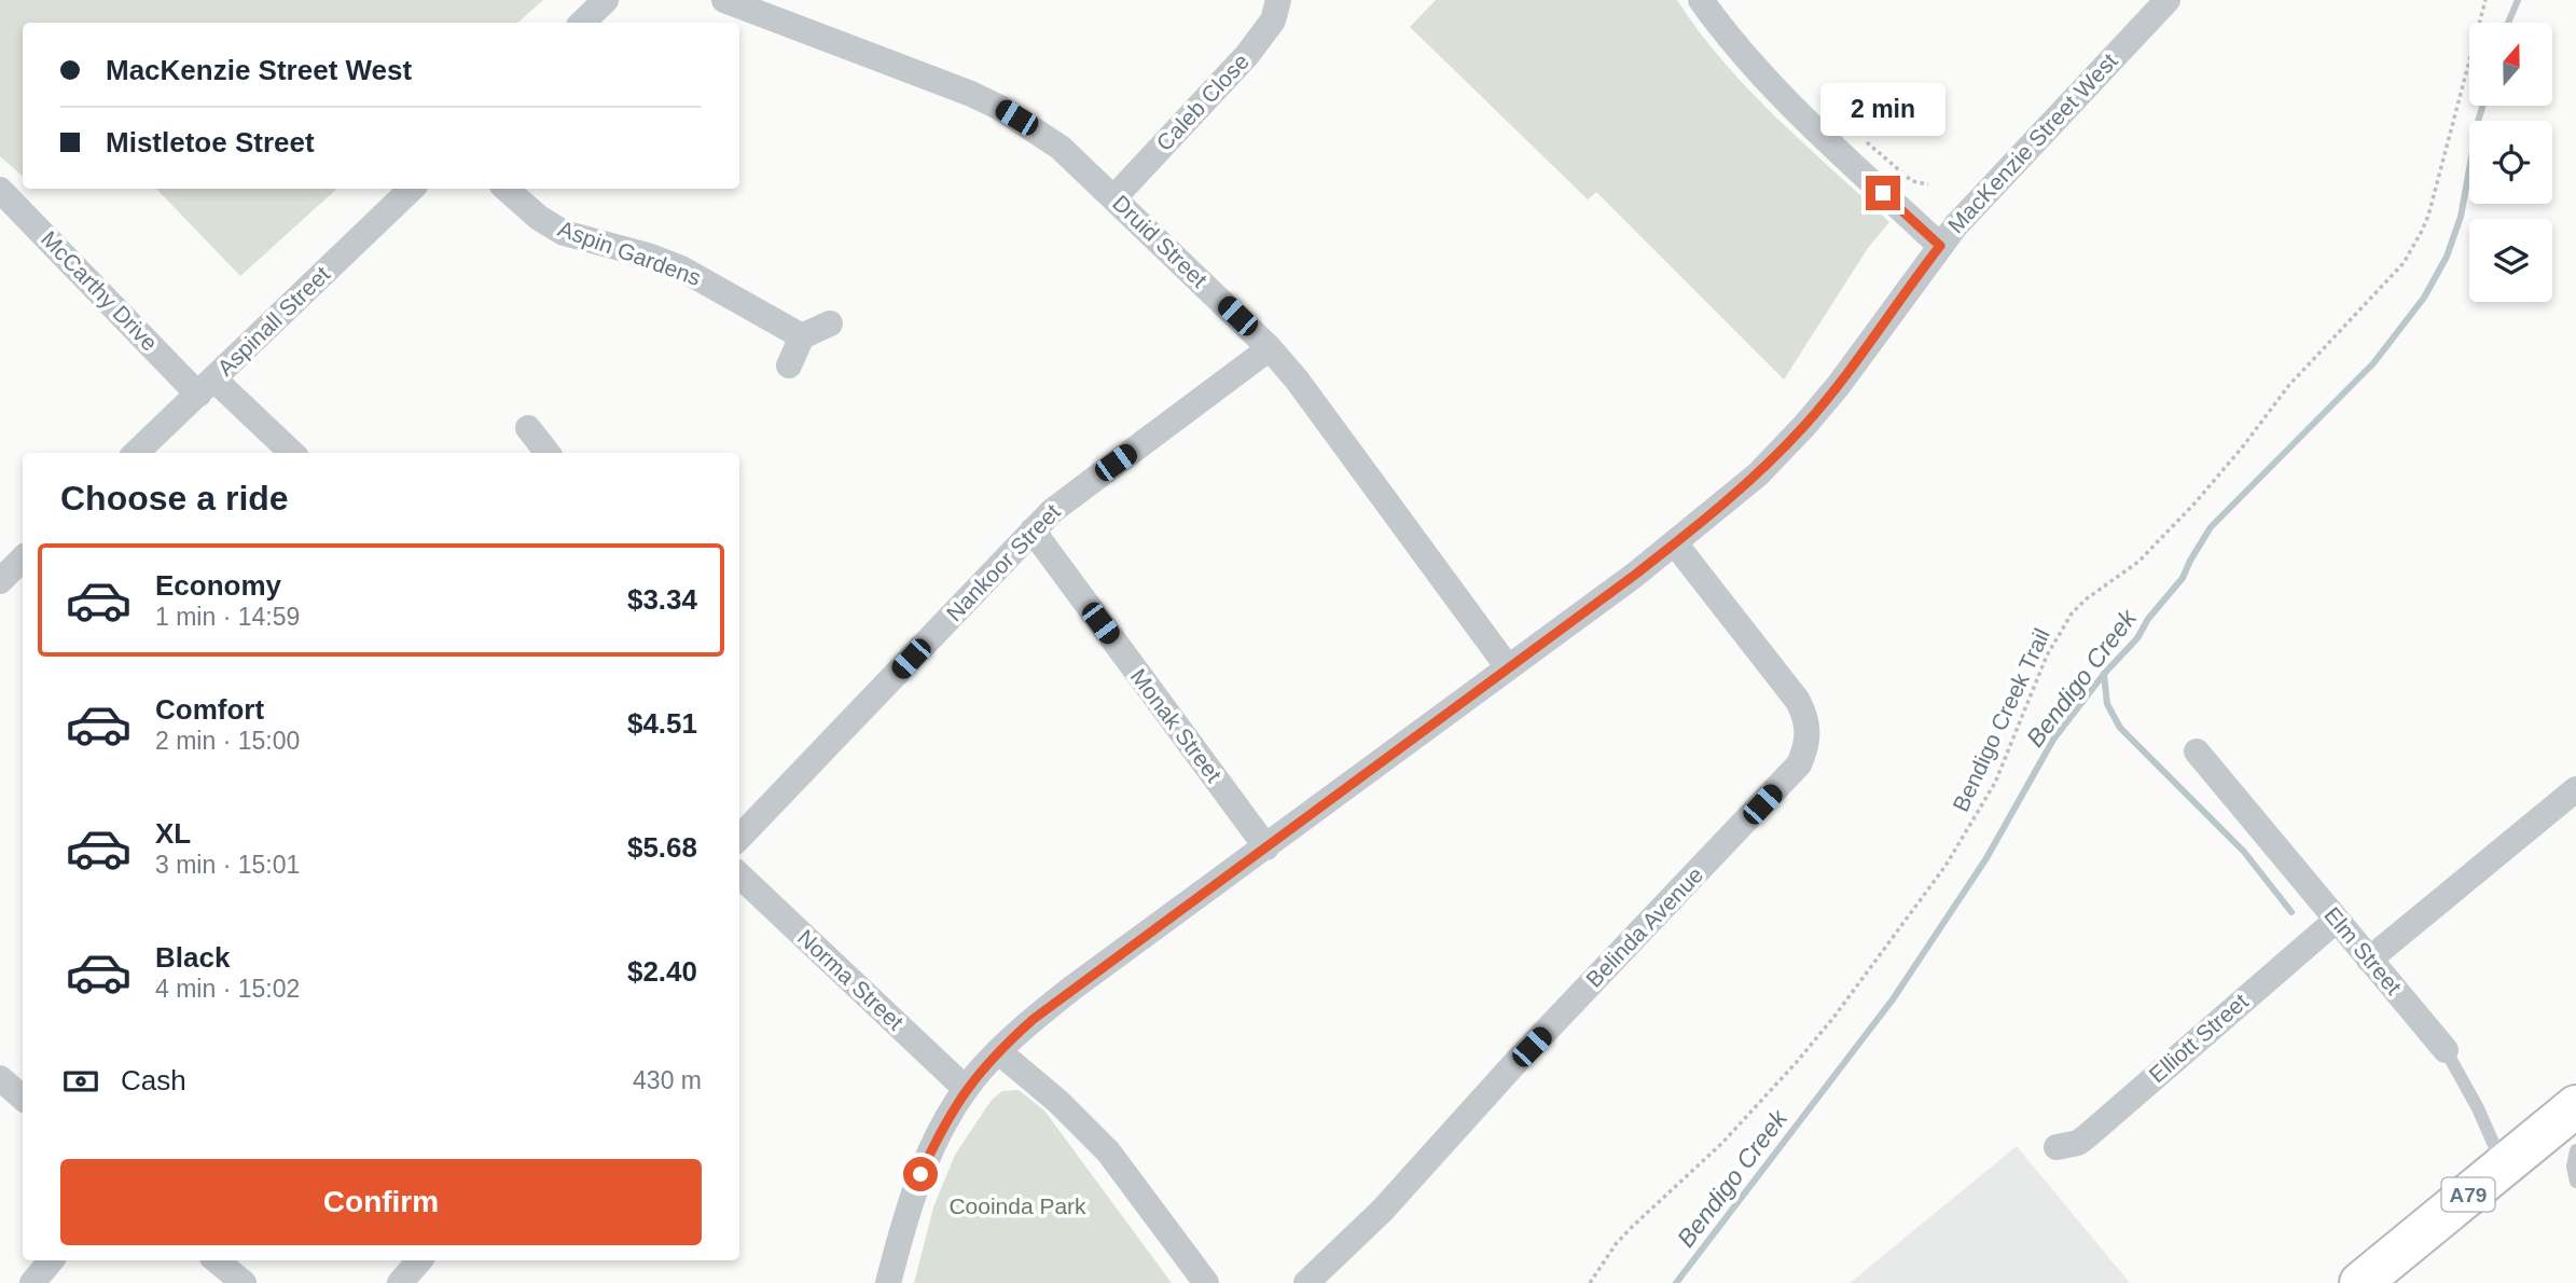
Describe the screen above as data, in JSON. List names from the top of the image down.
{
  "streets": {
    "highway": ["A79"],
    "street": [
      "Caleb Close",
      "MacKenzie Street West",
      "Druid Street",
      "Aspin Gardens",
      "McCarthy Drive",
      "Aspinall Street",
      "Nankoor Street",
      "Monak Street",
      "Belinda Avenue",
      "Elm Street",
      "Norma Street",
      "Elliott Street"
    ],
    "path": ["Bendigo Creek Trail"]
  },
  "crossings": [
    ["Caleb Close", "Druid Street"],
    ["MacKenzie Street West", "Druid Street"],
    ["MacKenzie Street West", "Monak Street"],
    ["MacKenzie Street West", "Belinda Avenue"],
    ["MacKenzie Street West", "Norma Street"],
    ["Druid Street", "Nankoor Street"],
    ["McCarthy Drive", "Aspinall Street"],
    ["Nankoor Street", "Monak Street"],
    ["Elm Street", "Elliott Street"],
    ["Elm Street", "A79"]
  ],
  "water": ["Bendigo Creek"],
  "parks": ["Cooinda Park"],
  "north": "top",
  "page": {
    "banner": ["MacKenzie Street West", "Mistletoe Street"],
    "bubble": "2 min",
    "heading": "Choose a ride",
    "list": [
      {
        "name": "Economy",
        "note": "1 min · 14:59",
        "value": "$3.34"
      },
      {
        "name": "Comfort",
        "note": "2 min · 15:00",
        "value": "$4.51"
      },
      {
        "name": "XL",
        "note": "3 min · 15:01",
        "value": "$5.68"
      },
      {
        "name": "Black",
        "note": "4 min · 15:02",
        "value": "$2.40"
      }
    ],
    "pay": ["Cash", "430 m"],
    "buttons": "Confirm"
  }
}
